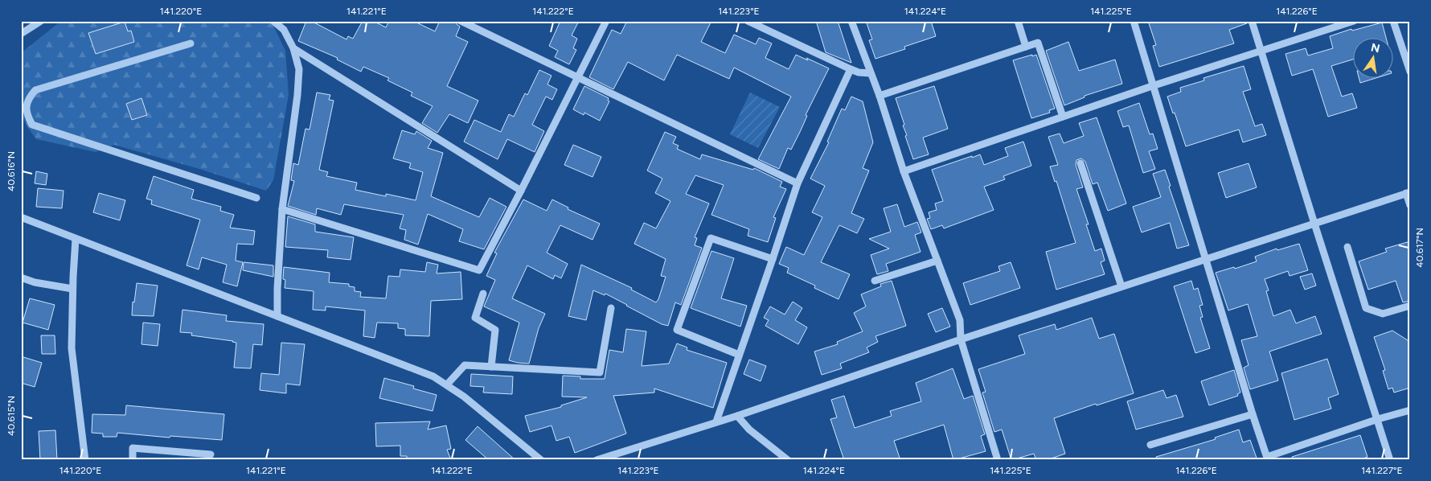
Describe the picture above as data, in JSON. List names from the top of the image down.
{
  "north": "top",
  "coordinates": [
    "141.220°E",
    "141.221°E",
    "141.222°E",
    "141.223°E",
    "141.224°E",
    "141.225°E",
    "141.226°E",
    "40.616°N",
    "40.617°N",
    "40.615°N",
    "141.227°E"
  ]
}
